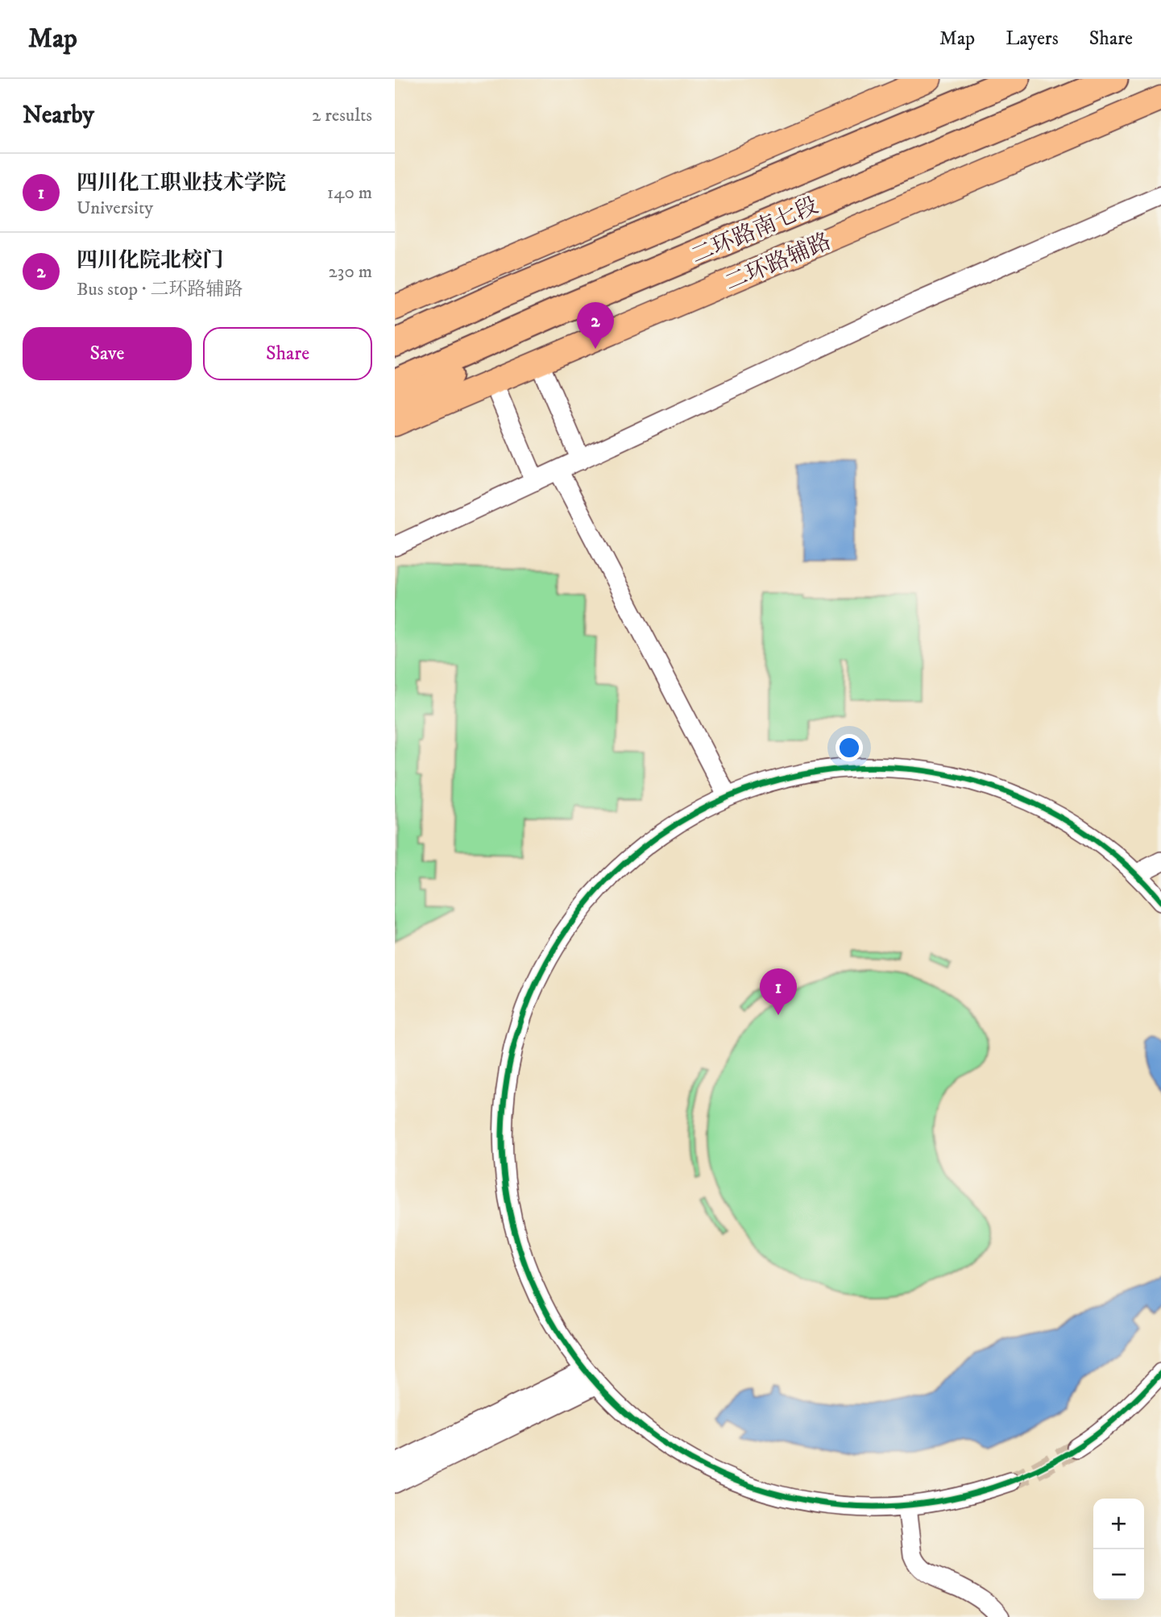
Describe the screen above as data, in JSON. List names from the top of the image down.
{
  "streets": {
    "highway": ["二环路南七段"],
    "main road": ["二环路辅路"]
  },
  "page": {
    "header": "Map",
    "nav": ["Map", "Layers", "Share"],
    "heading": ["Nearby", "2 results"],
    "list": [
      {
        "mark": "1",
        "name": "四川化工职业技术学院",
        "note": "University",
        "value": "140 m"
      },
      {
        "mark": "2",
        "name": "四川化院北校门",
        "note": "Bus stop · 二环路辅路",
        "value": "230 m"
      }
    ],
    "pins": ["2", "1"],
    "buttons": ["Save", "Share"],
    "map_buttons": ["+", "−"]
  }
}
